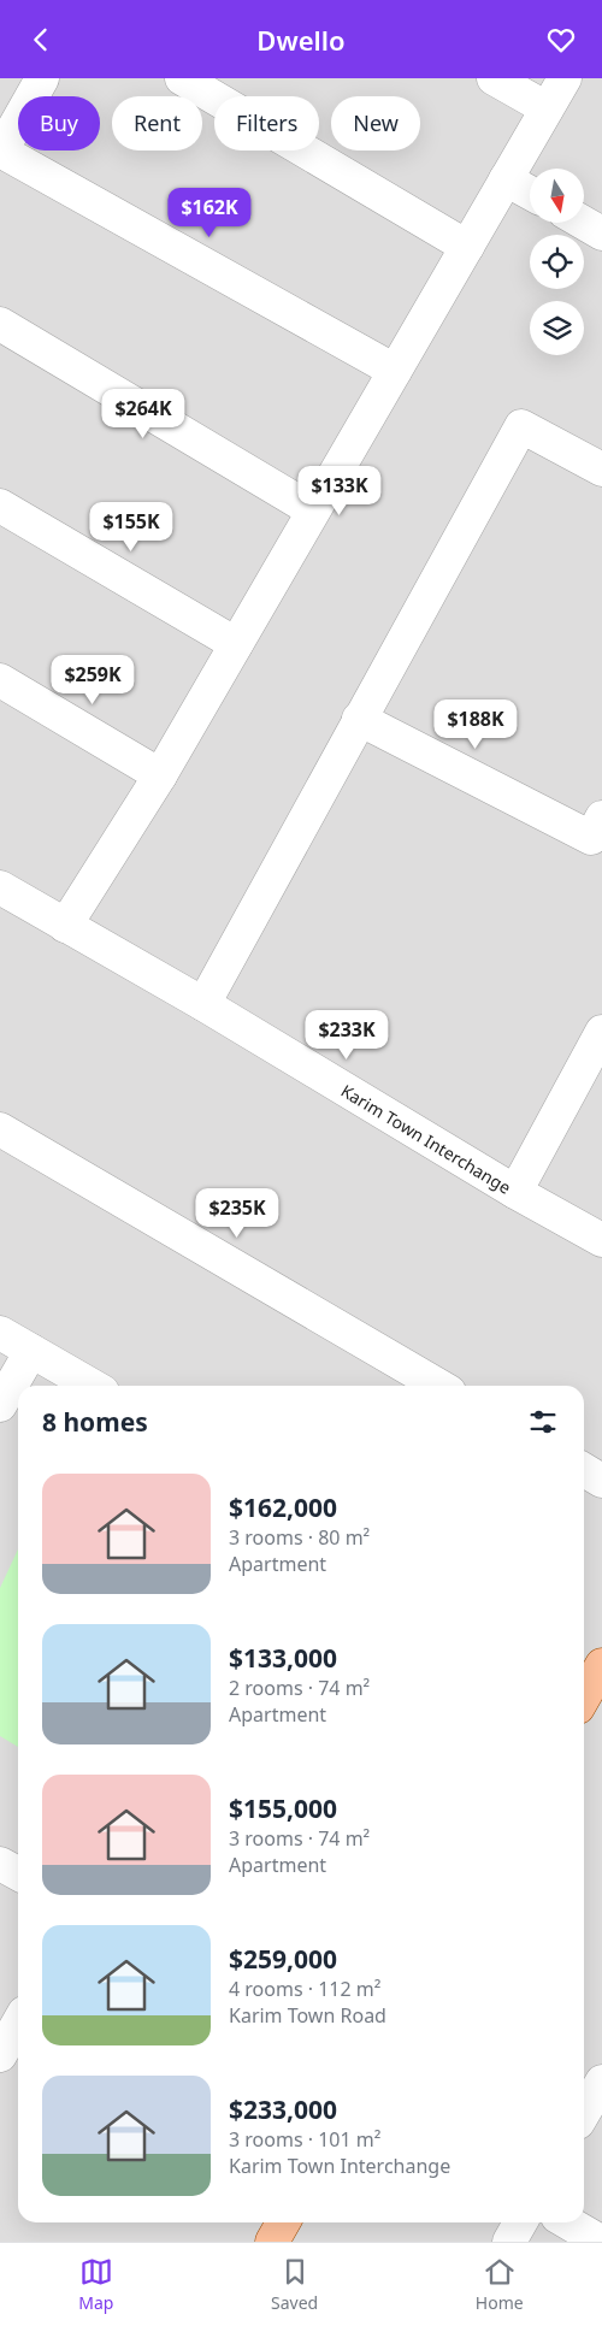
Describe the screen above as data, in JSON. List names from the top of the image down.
{
  "streets": {
    "street": ["Karim Town Interchange"]
  },
  "north": "bottom",
  "page": {
    "header": "Dwello",
    "chip": [
      "Buy",
      "Rent",
      "Filters",
      "New"
    ],
    "price": [
      "$162K",
      "$264K",
      "$133K",
      "$155K",
      "$259K",
      "$188K",
      "$233K",
      "$235K"
    ],
    "heading": "8 homes",
    "list": [
      {
        "name": "$162,000",
        "note": "3 rooms · 80 m² · Apartment"
      },
      {
        "name": "$133,000",
        "note": "2 rooms · 74 m² · Apartment"
      },
      {
        "name": "$155,000",
        "note": "3 rooms · 74 m² · Apartment"
      },
      {
        "name": "$259,000",
        "note": "4 rooms · 112 m² · Karim Town Road"
      },
      {
        "name": "$233,000",
        "note": "3 rooms · 101 m² · Karim Town Interchange"
      }
    ],
    "tabs": ["Map", "Saved", "Home"]
  }
}
